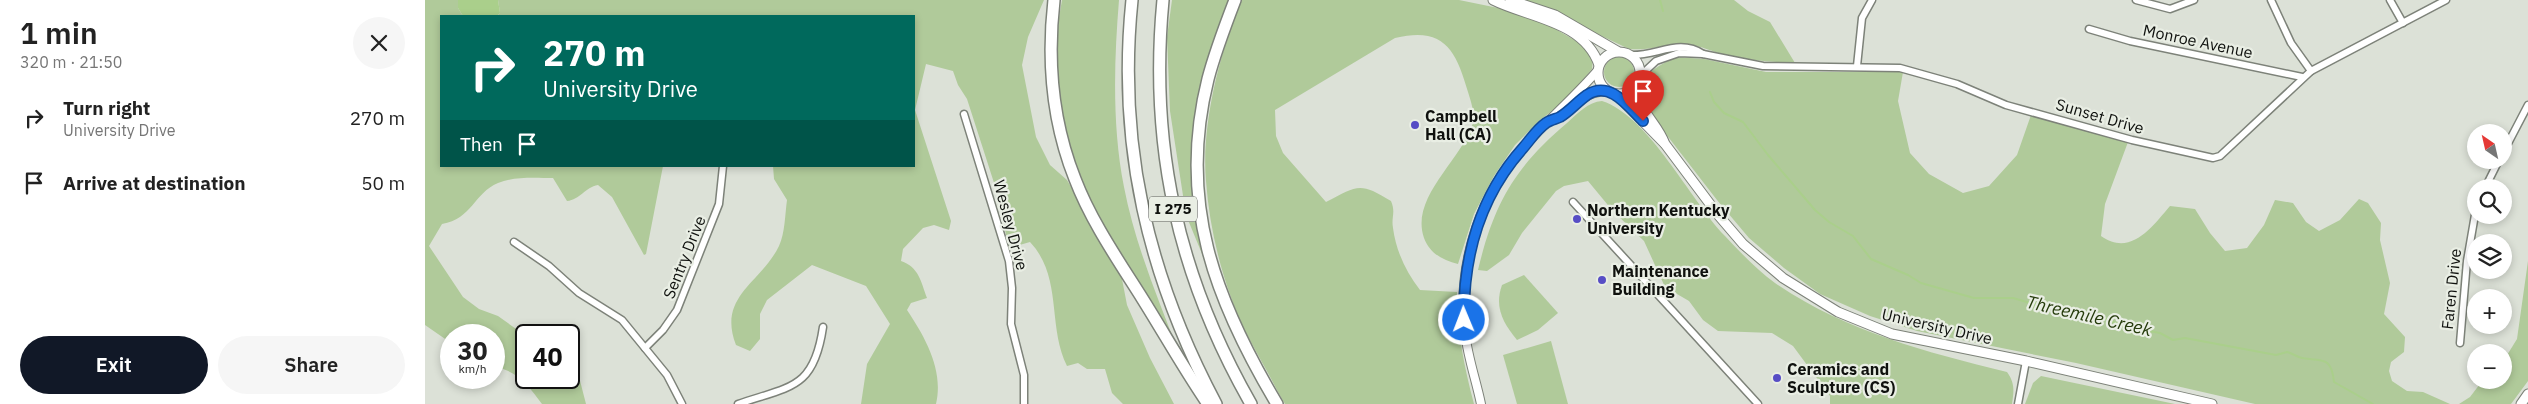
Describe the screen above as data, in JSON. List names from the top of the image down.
{
  "streets": {
    "highway": ["I 275"],
    "main road": ["University Drive"],
    "street": [
      "Monroe Avenue",
      "Sunset Drive",
      "Wesley Drive",
      "Sentry Drive",
      "Faren Drive"
    ]
  },
  "crossings": [
    ["Monroe Avenue", "Sunset Drive"],
    ["Sunset Drive", "University Drive"]
  ],
  "water": ["Threemile Creek"],
  "places": [
    "Campbell Hall (CA)",
    "Northern Kentucky University",
    "Maintenance Building",
    "Ceramics and Sculpture (CS)"
  ],
  "north": "top left",
  "page": {
    "heading": ["1 min", "320 m · 21:50"],
    "turn": ["270 m", "University Drive"],
    "list": [
      {
        "name": "Turn right",
        "note": "University Drive",
        "value": "270 m"
      },
      {
        "name": "Arrive at destination",
        "value": "50 m"
      }
    ],
    "then": "Then",
    "map_buttons": ["+", "−"],
    "speed": "30 km/h",
    "limit": "40",
    "buttons": ["Exit", "Share"]
  }
}
